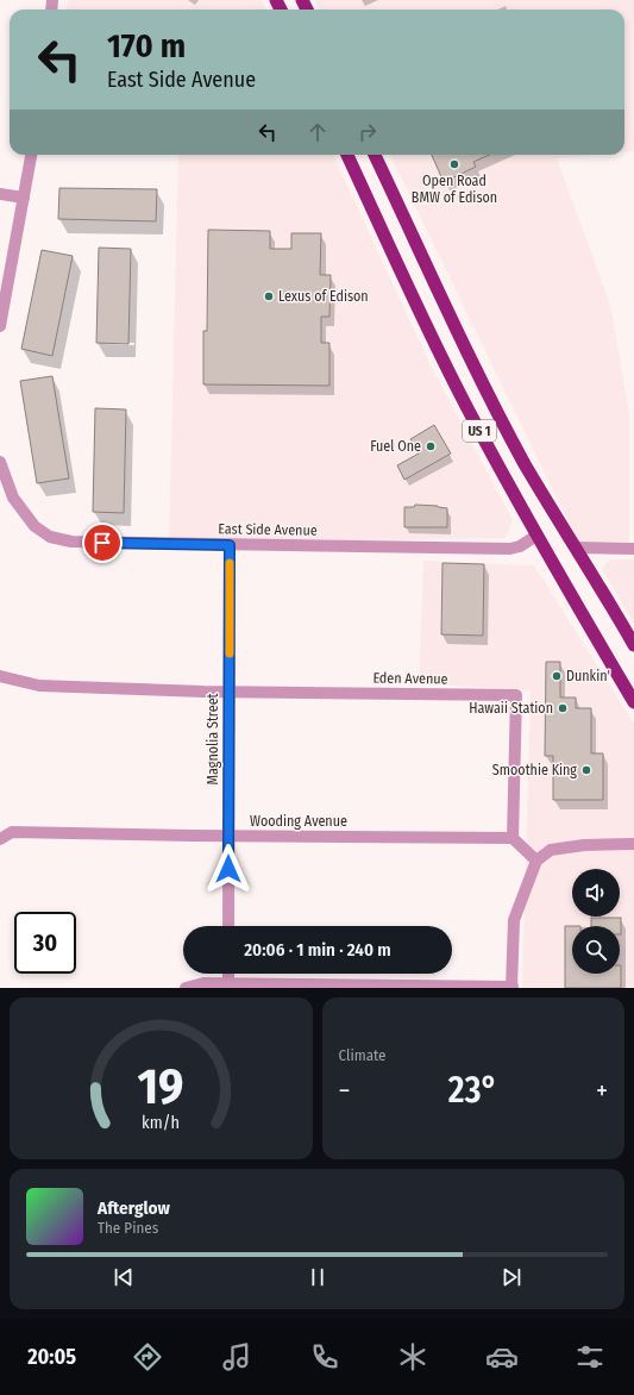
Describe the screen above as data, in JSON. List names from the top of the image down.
{
  "streets": {
    "highway": ["US 1"],
    "street": [
      "East Side Avenue",
      "Eden Avenue",
      "Magnolia Street",
      "Wooding Avenue"
    ]
  },
  "crossings": [
    ["US 1", "East Side Avenue"],
    ["East Side Avenue", "Magnolia Street"],
    ["Eden Avenue", "Magnolia Street"],
    ["Eden Avenue", "Wooding Avenue"],
    ["Magnolia Street", "Wooding Avenue"]
  ],
  "places": [
    "Open Road BMW of Edison",
    "Lexus of Edison",
    "Fuel One",
    "Dunkin'",
    "Hawaii Station",
    "Smoothie King"
  ],
  "page": {
    "turn": ["170 m", "East Side Avenue"],
    "limit": "30",
    "trip": "20:06 · 1 min · 240 m",
    "tile": "Climate",
    "heat": ["−", "23°", "+"],
    "song": ["Afterglow", "The Pines"],
    "tabs": "20:05",
    "gauge": ["19", "km/h"]
  }
}
